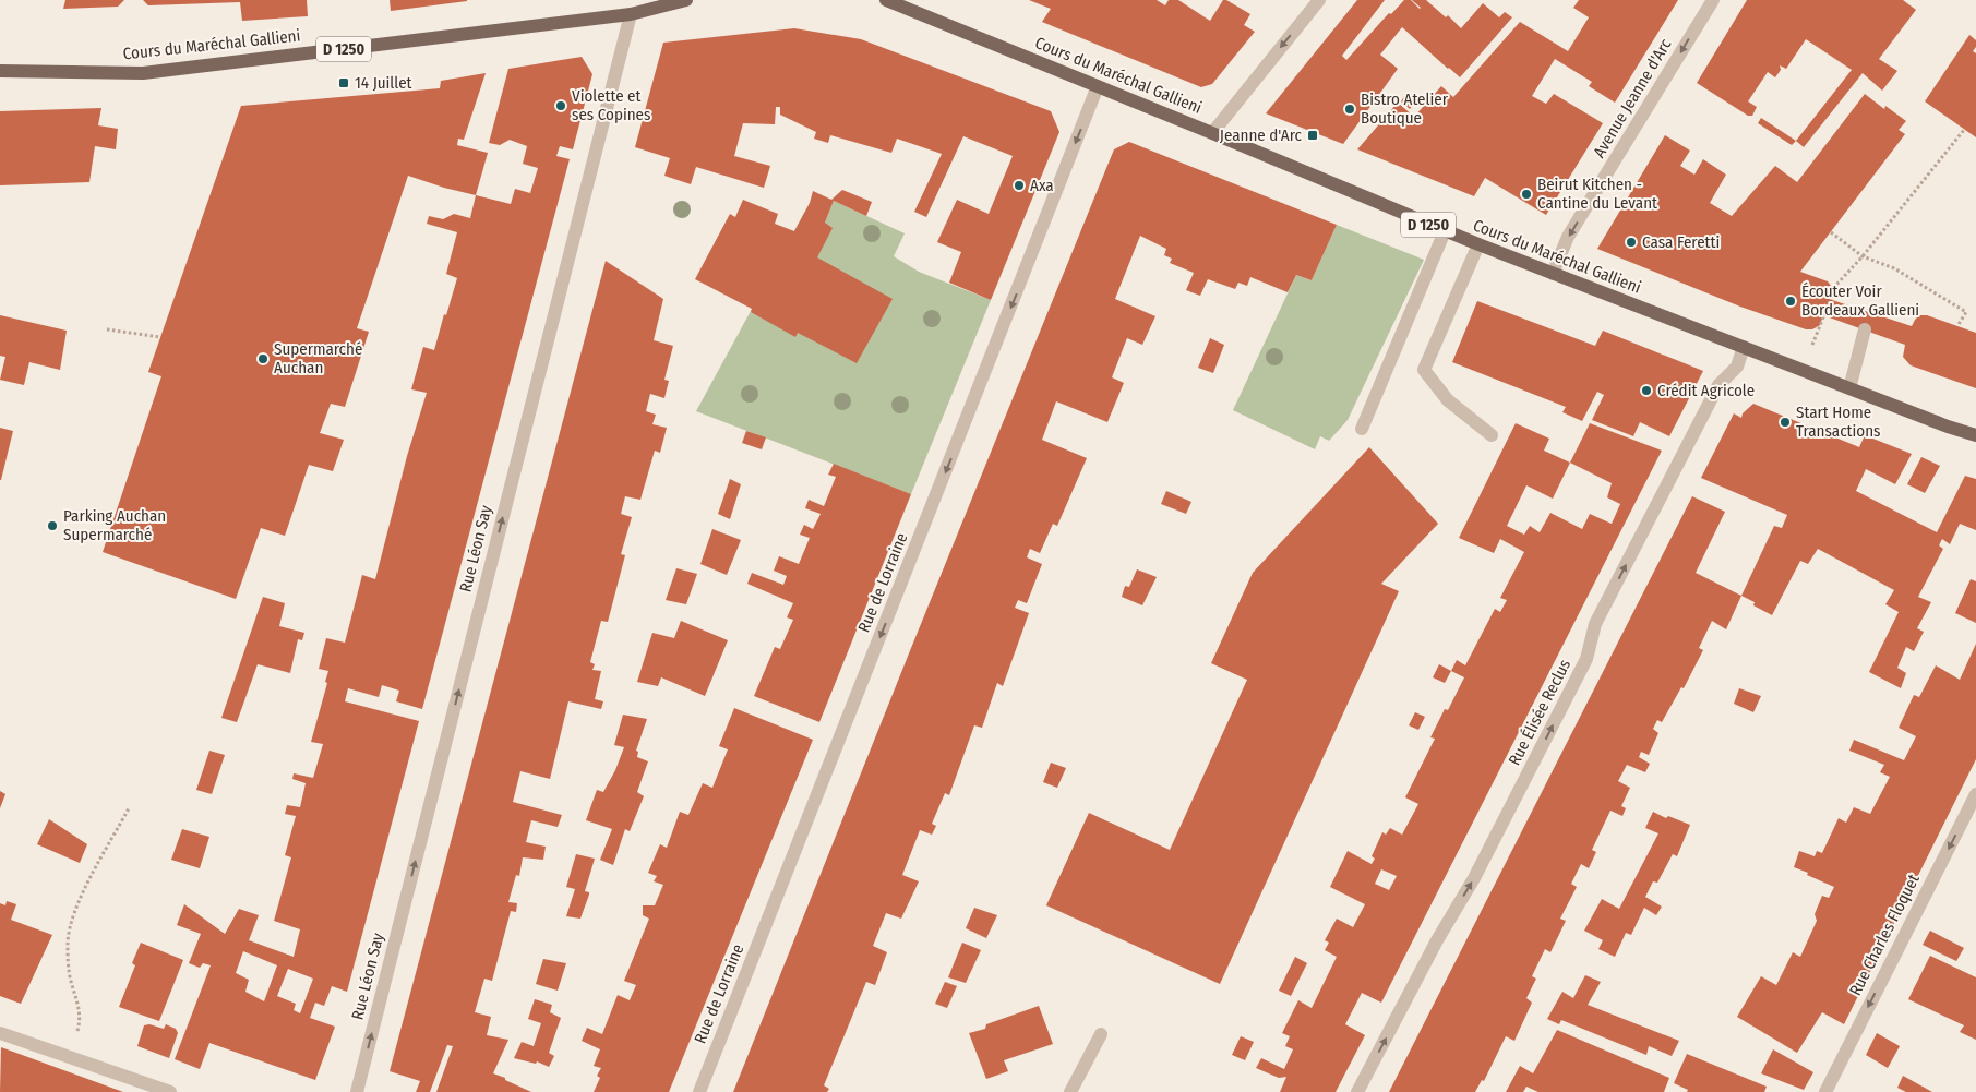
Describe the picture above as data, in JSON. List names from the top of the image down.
{
  "streets": {
    "main road": ["Cours du Maréchal Gallieni", "D 1250"],
    "street": [
      "Avenue Jeanne d'Arc",
      "Rue Léon Say",
      "Rue de Lorraine",
      "Rue Élisée Reclus",
      "Rue Charles Floquet"
    ]
  },
  "crossings": [
    ["Cours du Maréchal Gallieni", "Avenue Jeanne d'Arc"],
    ["Cours du Maréchal Gallieni", "Rue Léon Say"],
    ["Cours du Maréchal Gallieni", "Rue de Lorraine"],
    ["Cours du Maréchal Gallieni", "Rue Élisée Reclus"]
  ],
  "one_way": [
    "Avenue Jeanne d'Arc",
    "Rue Léon Say",
    "Rue de Lorraine",
    "Rue Élisée Reclus",
    "Rue Charles Floquet"
  ],
  "places": {
    "transit": ["14 Juillet", "Jeanne d'Arc"],
    "other": [
      "Violette et ses Copines",
      "Bistro Atelier Boutique",
      "Axa",
      "Beirut Kitchen - Cantine du Levant",
      "Casa Feretti",
      "Écouter Voir Bordeaux Gallieni",
      "Supermarché Auchan",
      "Crédit Agricole",
      "Start Home Transactions",
      "Parking Auchan Supermarché"
    ]
  }
}
